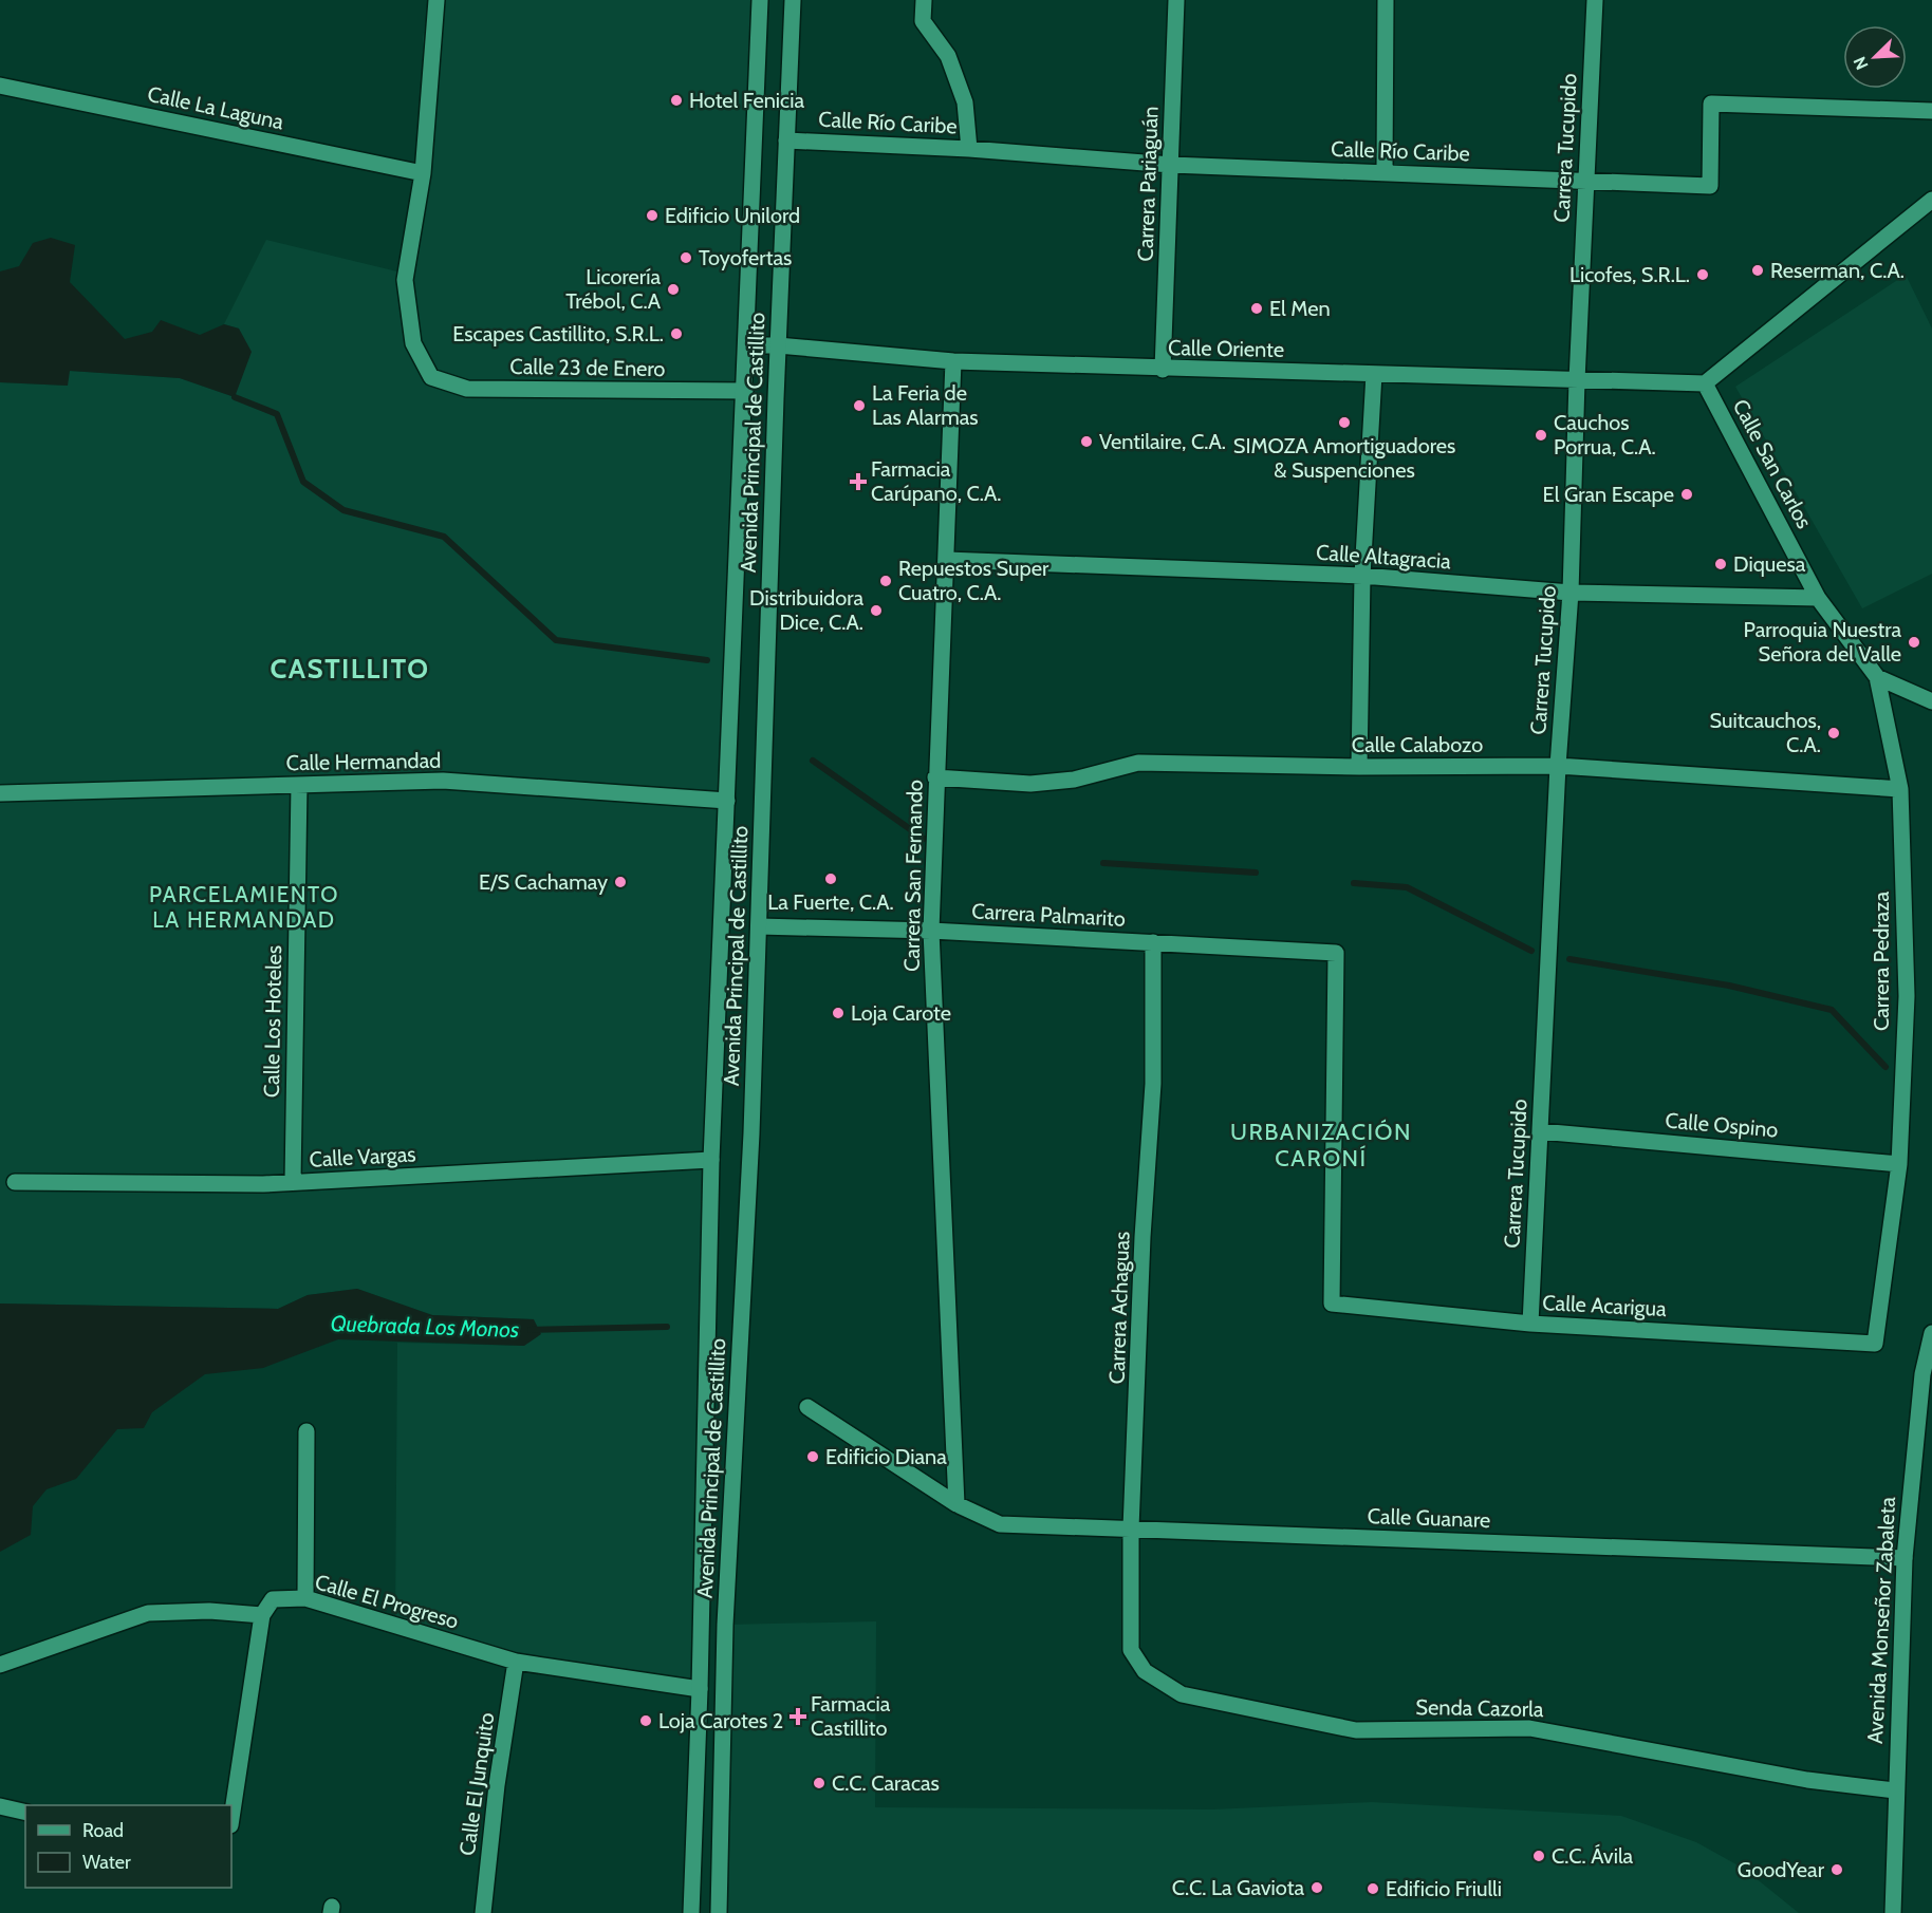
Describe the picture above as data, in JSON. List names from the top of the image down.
{
  "streets": {
    "street": [
      "Calle La Laguna",
      "Calle Río Caribe",
      "Carrera Tucupido",
      "Carrera Pariaguán",
      "Calle Oriente",
      "Calle 23 de Enero",
      "Avenida Principal de Castillito",
      "Calle San Carlos",
      "Calle Altagracia",
      "Calle Calabozo",
      "Calle Hermandad",
      "Carrera San Fernando",
      "Carrera Palmarito",
      "Carrera Pedraza",
      "Calle Los Hoteles",
      "Calle Ospino",
      "Calle Vargas",
      "Calle Acarigua",
      "Carrera Achaguas",
      "Calle Guanare",
      "Calle El Progreso",
      "Avenida Monseñor Zabaleta",
      "Senda Cazorla",
      "Calle El Junquito"
    ]
  },
  "crossings": [
    ["Calle La Laguna", "Calle 23 de Enero"],
    ["Calle Río Caribe", "Carrera Tucupido"],
    ["Calle Río Caribe", "Carrera Pariaguán"],
    ["Calle Río Caribe", "Avenida Principal de Castillito"],
    ["Carrera Tucupido", "Calle Oriente"],
    ["Carrera Tucupido", "Calle Altagracia"],
    ["Carrera Tucupido", "Calle Calabozo"],
    ["Carrera Tucupido", "Calle Ospino"],
    ["Carrera Tucupido", "Calle Acarigua"],
    ["Carrera Pariaguán", "Calle Oriente"],
    ["Calle Oriente", "Avenida Principal de Castillito"],
    ["Calle Oriente", "Calle San Carlos"],
    ["Calle Oriente", "Carrera San Fernando"],
    ["Calle 23 de Enero", "Avenida Principal de Castillito"],
    ["Avenida Principal de Castillito", "Calle Hermandad"],
    ["Avenida Principal de Castillito", "Carrera Palmarito"],
    ["Avenida Principal de Castillito", "Calle Vargas"],
    ["Avenida Principal de Castillito", "Calle El Progreso"],
    ["Calle San Carlos", "Calle Altagracia"],
    ["Calle San Carlos", "Carrera Pedraza"],
    ["Calle Altagracia", "Carrera San Fernando"],
    ["Calle Altagracia", "Carrera Pedraza"],
    ["Calle Calabozo", "Carrera San Fernando"],
    ["Calle Calabozo", "Carrera Pedraza"],
    ["Calle Hermandad", "Calle Los Hoteles"],
    ["Carrera San Fernando", "Carrera Palmarito"],
    ["Carrera San Fernando", "Calle Guanare"],
    ["Carrera Palmarito", "Calle Acarigua"],
    ["Carrera Palmarito", "Carrera Achaguas"],
    ["Carrera Pedraza", "Calle Ospino"],
    ["Carrera Pedraza", "Calle Acarigua"],
    ["Calle Los Hoteles", "Calle Vargas"],
    ["Carrera Achaguas", "Calle Guanare"],
    ["Carrera Achaguas", "Senda Cazorla"],
    ["Calle Guanare", "Avenida Monseñor Zabaleta"],
    ["Calle El Progreso", "Calle El Junquito"],
    ["Avenida Monseñor Zabaleta", "Senda Cazorla"]
  ],
  "districts": ["CASTILLITO", "PARCELAMIENTO LA HERMANDAD", "URBANIZACIÓN CARONÍ"],
  "water": ["Quebrada Los Monos"],
  "places": {
    "other": [
      "Hotel Fenicia",
      "Edificio Unilord",
      "Toyofertas",
      "Reserman, C.A.",
      "Licofes, S.R.L.",
      "Licorería Trébol, C.A",
      "El Men",
      "Escapes Castillito, S.R.L.",
      "La Feria de Las Alarmas",
      "SIMOZA Amortiguadores & Suspenciones",
      "Cauchos Porrua, C.A.",
      "Ventilaire, C.A.",
      "El Gran Escape",
      "Diquesa",
      "Repuestos Super Cuatro, C.A.",
      "Distribuidora Dice, C.A.",
      "Parroquia Nuestra Señora del Valle",
      "Suitcauchos, C.A.",
      "La Fuerte, C.A.",
      "E/S Cachamay",
      "Loja Carote",
      "Edificio Diana",
      "Loja Carotes 2",
      "C.C. Caracas",
      "C.C. Ávila",
      "GoodYear",
      "C.C. La Gaviota",
      "Edificio Friulli"
    ],
    "health": ["Farmacia Carúpano, C.A.", "Farmacia Castillito"]
  },
  "legend": ["Road", "Water"],
  "north": "bottom left"
}
